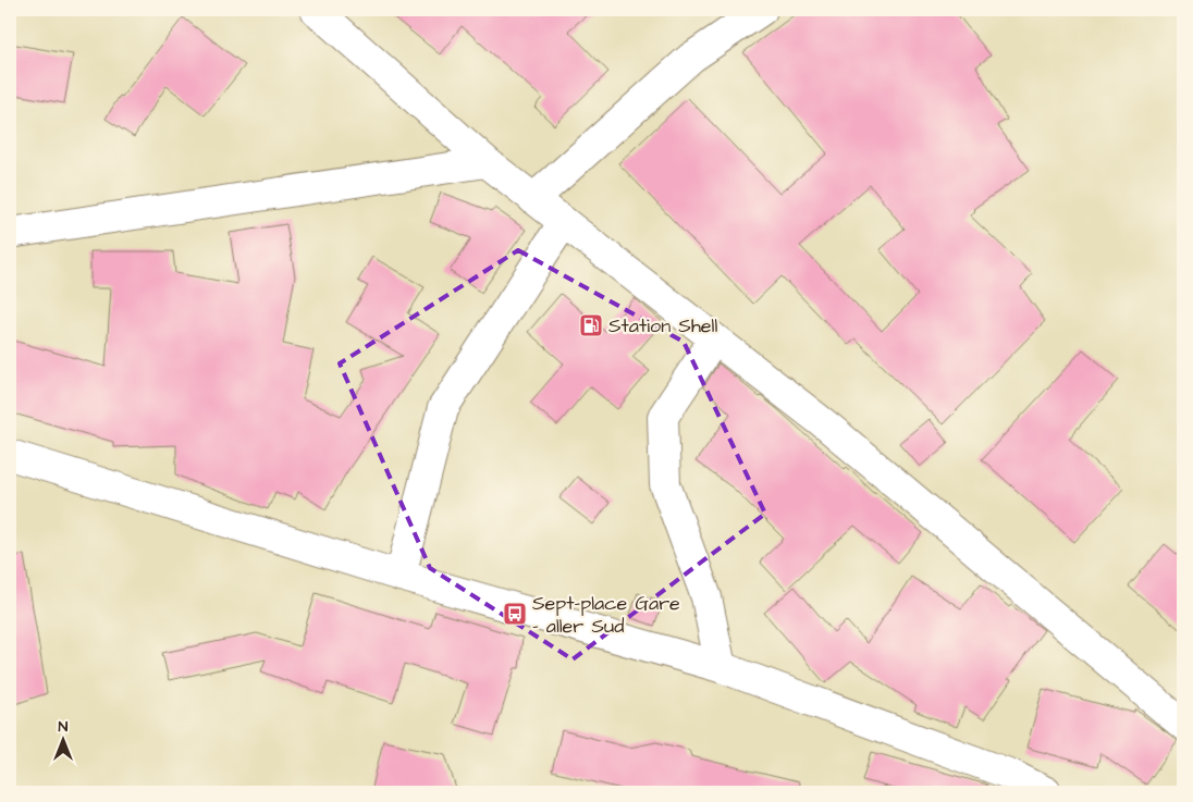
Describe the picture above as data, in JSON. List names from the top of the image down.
{
  "places": {
    "fuel station": ["Station Shell"],
    "bus stop": ["Sept-place Gare - aller Sud"]
  },
  "north": "top"
}
